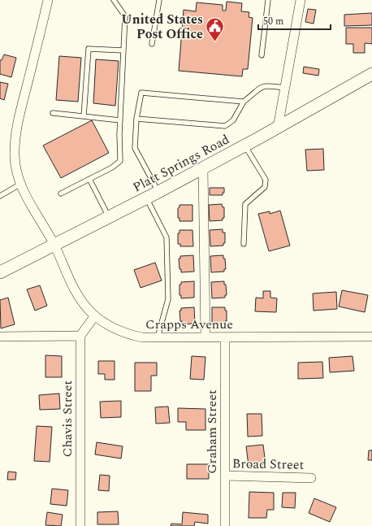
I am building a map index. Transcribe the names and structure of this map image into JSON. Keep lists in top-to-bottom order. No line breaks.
{"streets":{"main road":["Platt Springs Road"],"street":["Crapps Avenue","Chavis Street","Graham Street","Broad Street"]},"crossings":[["Platt Springs Road","Crapps Avenue"],["Crapps Avenue","Graham Street"],["Graham Street","Broad Street"]],"places":{"public building":["United States Post Office"]},"scale_bar":"50 m"}
